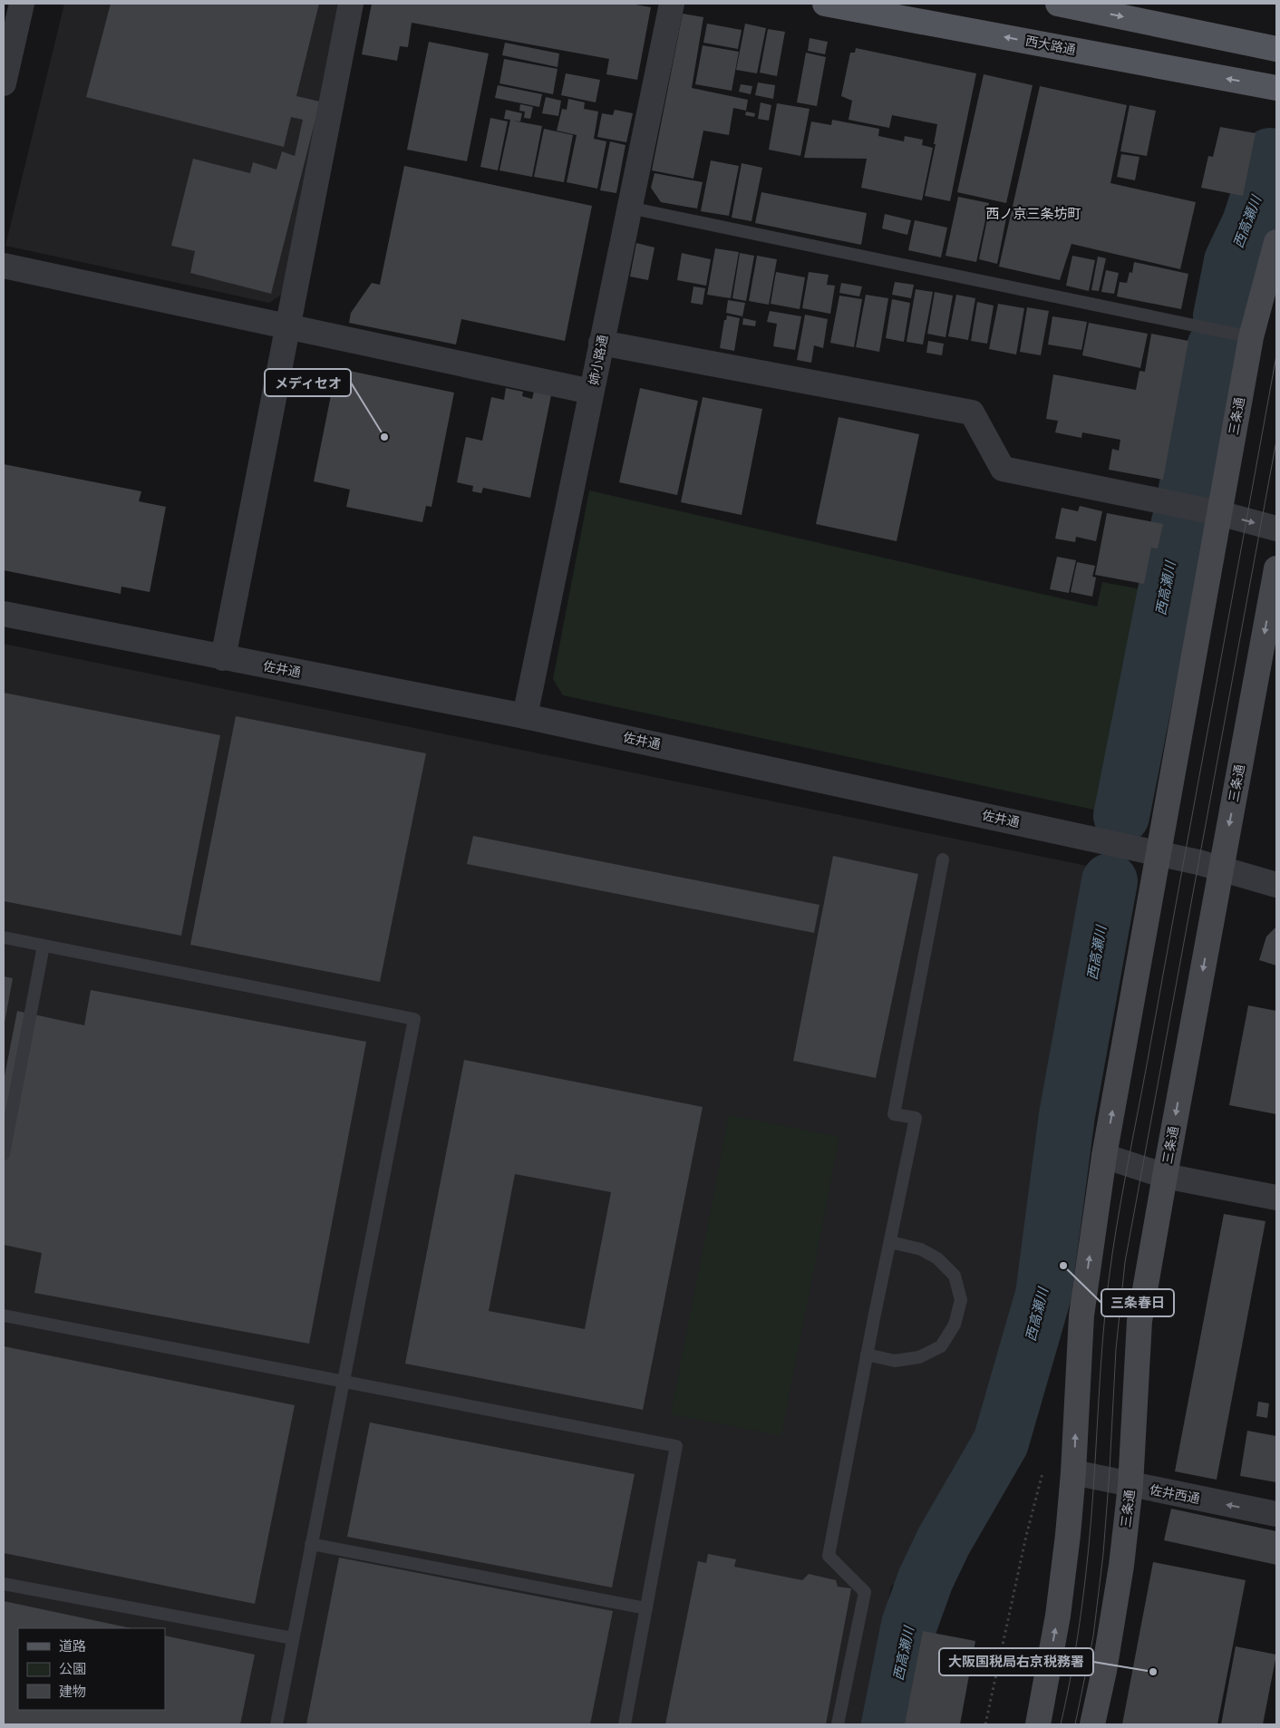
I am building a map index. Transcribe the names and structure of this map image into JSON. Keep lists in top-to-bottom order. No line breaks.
{"streets":{"main road":["西大路通","三条通"],"street":["姉小路通","佐井通","佐井西通"]},"crossings":[["姉小路通","佐井通"],["三条通","佐井通"],["三条通","佐井西通"]],"one_way":["佐井西通"],"districts":["西ノ京三条坊町"],"water":["西高瀬川"],"places":["メディセオ","三条春日","大阪国税局右京税務署"],"legend":["道路","公園","建物"]}
